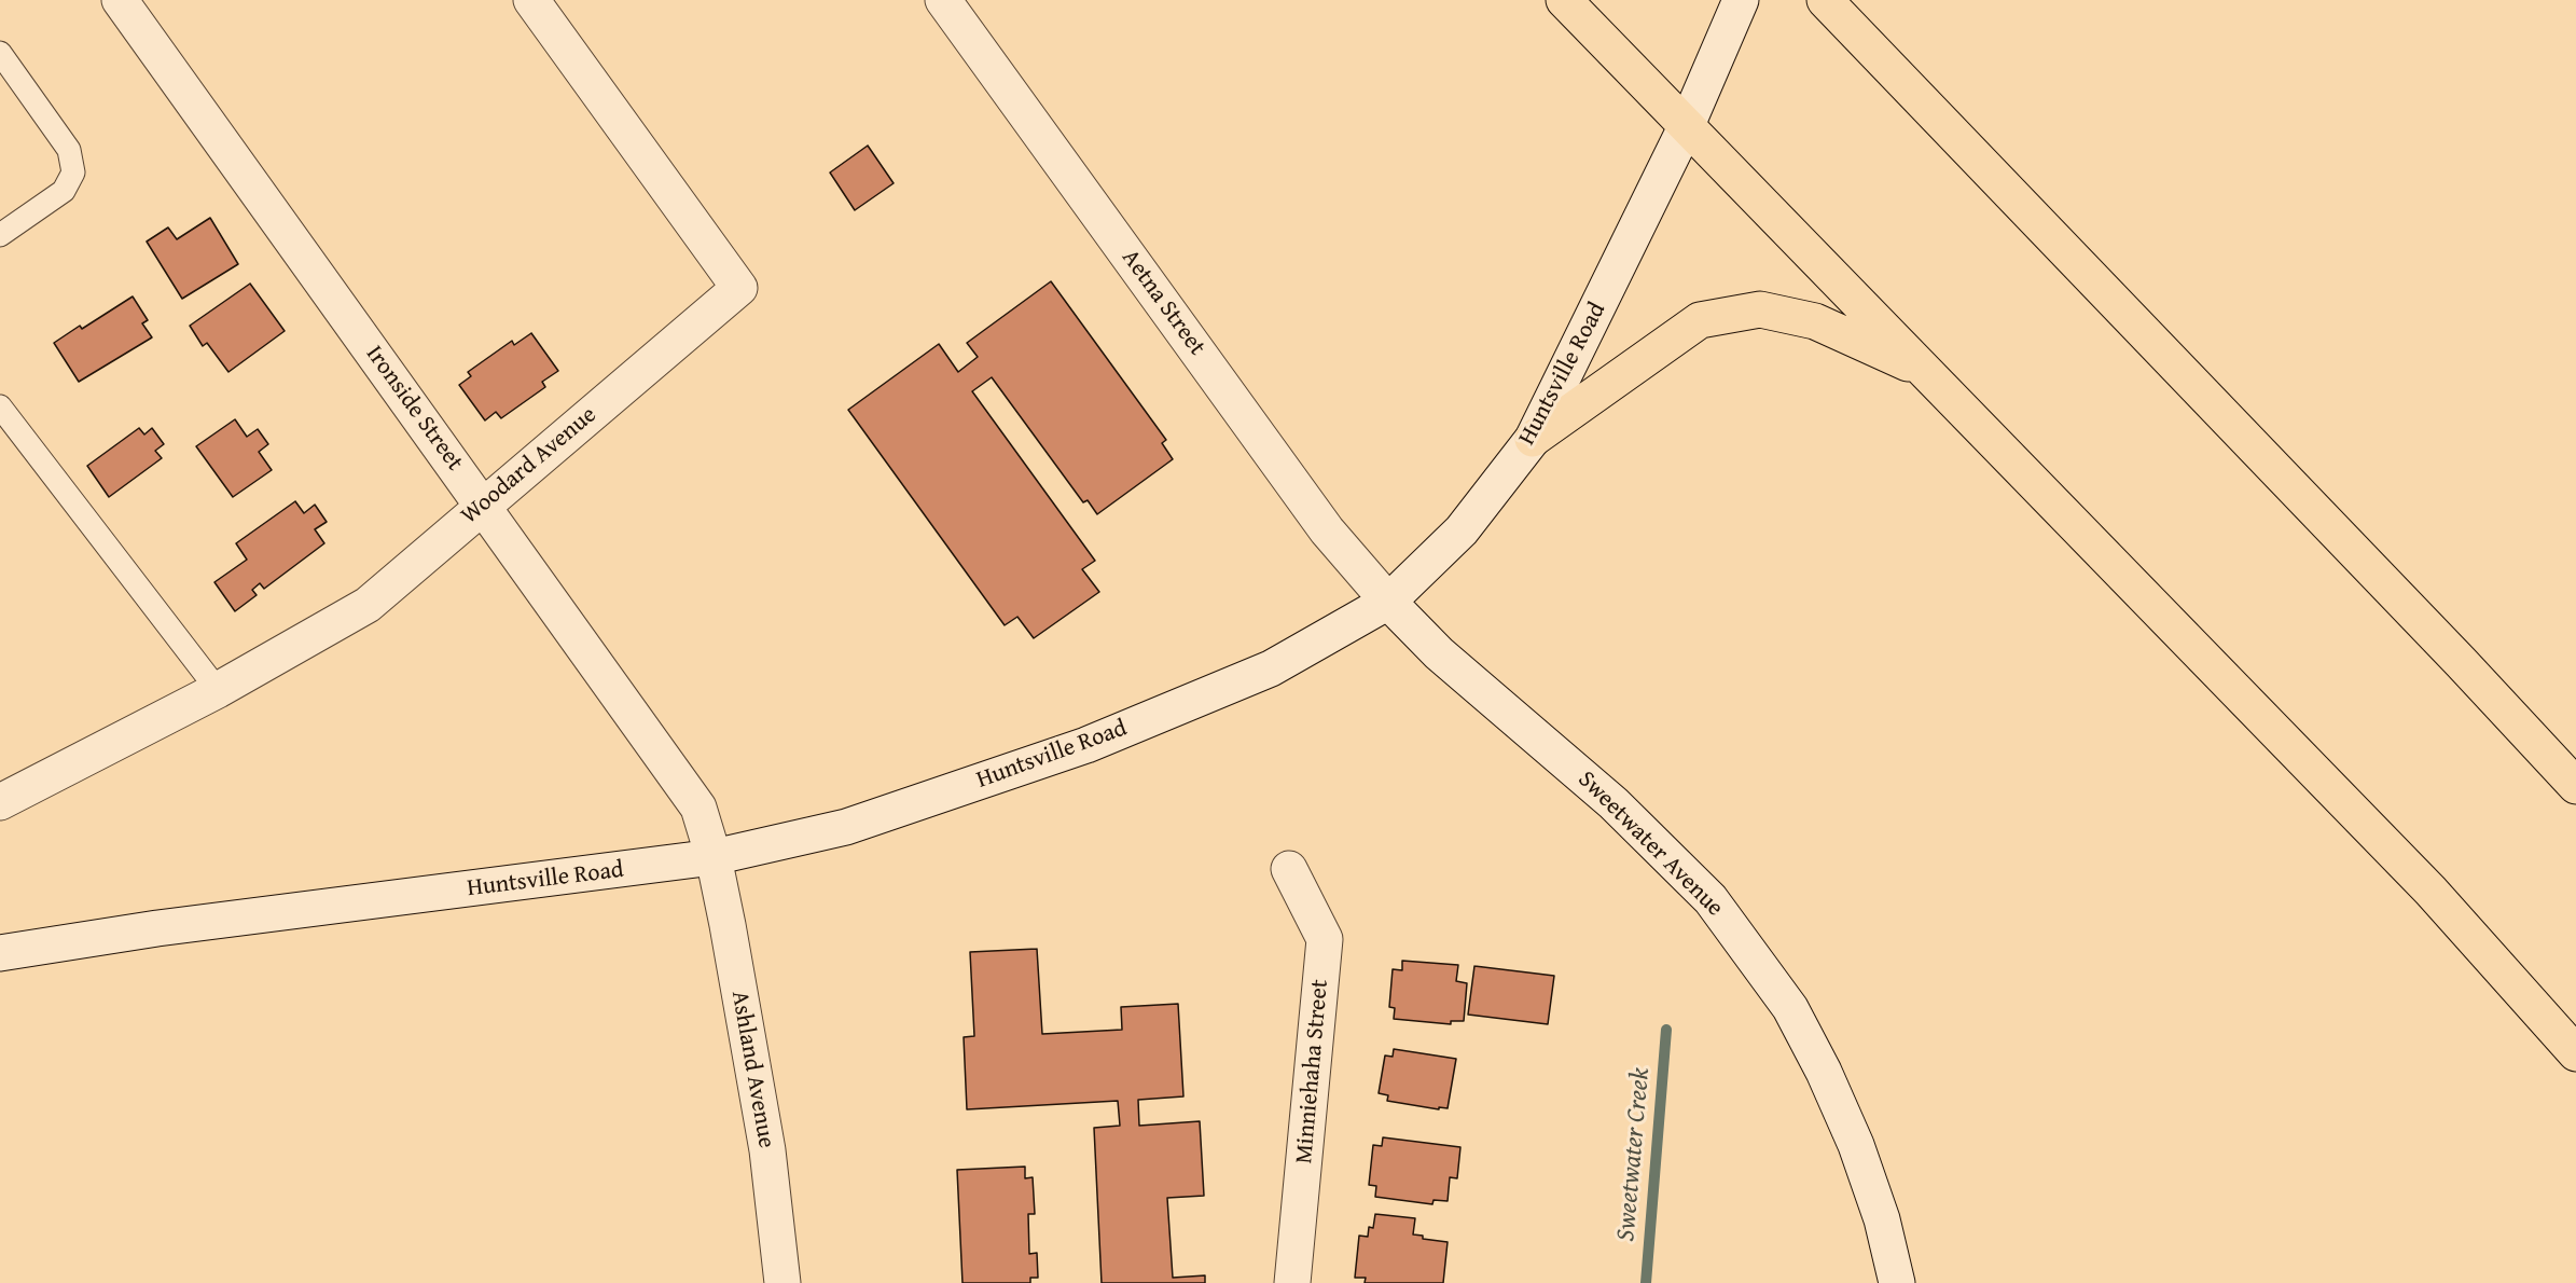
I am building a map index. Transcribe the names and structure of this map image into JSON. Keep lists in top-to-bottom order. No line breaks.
{"streets":{"street":["Aetna Street","Huntsville Road","Ironside Street","Woodard Avenue","Sweetwater Avenue","Ashland Avenue","Minniehaha Street"]},"crossings":[["Aetna Street","Huntsville Road"],["Aetna Street","Sweetwater Avenue"],["Huntsville Road","Ironside Street"],["Huntsville Road","Sweetwater Avenue"],["Huntsville Road","Ashland Avenue"],["Ironside Street","Woodard Avenue"],["Ironside Street","Ashland Avenue"]],"water":["Sweetwater Creek"]}
